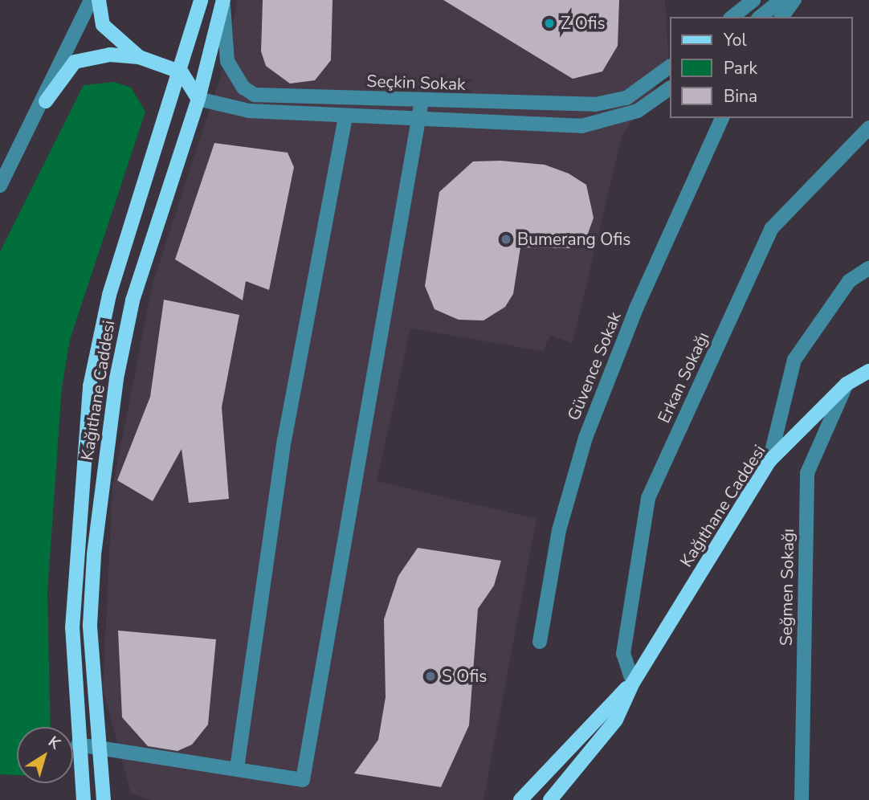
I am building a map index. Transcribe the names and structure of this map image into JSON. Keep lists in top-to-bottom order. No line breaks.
{"streets":{"main road":["Kağıthane Caddesi"],"street":["Seçkin Sokak","Güvence Sokak","Erkan Sokağı","Seğmen Sokağı"]},"crossings":[["Seçkin Sokak","Kağıthane Caddesi"],["Erkan Sokağı","Kağıthane Caddesi"],["Kağıthane Caddesi","Seğmen Sokağı"]],"places":["Z Ofis","Bumerang Ofis","S Ofis"],"legend":["Yol","Park","Bina"],"north":"top right"}
